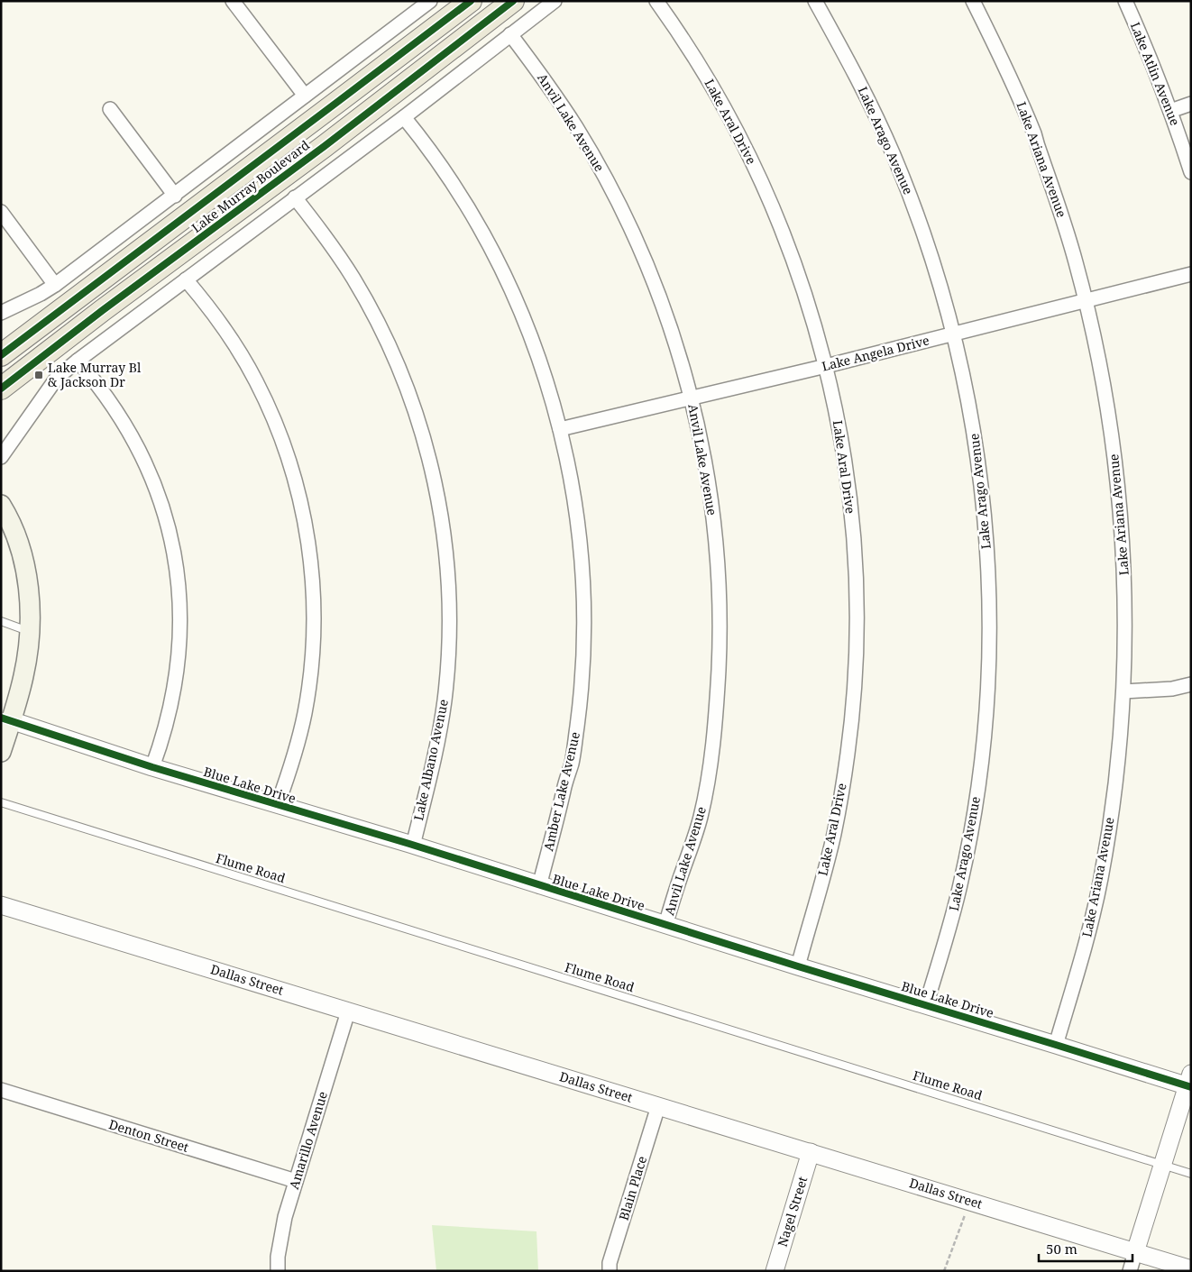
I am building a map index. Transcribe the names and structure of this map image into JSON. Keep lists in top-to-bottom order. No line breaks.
{"streets":{"main road":["Lake Murray Boulevard"],"street":["Lake Atlin Avenue","Lake Aral Drive","Anvil Lake Avenue","Lake Arago Avenue","Lake Ariana Avenue","Lake Angela Drive","Lake Albano Avenue","Blue Lake Drive","Amber Lake Avenue","Dallas Street","Denton Street","Amarillo Avenue","Blain Place","Nagel Street"],"lane":["Flume Road"]},"crossings":[["Lake Aral Drive","Lake Angela Drive"],["Lake Aral Drive","Blue Lake Drive"],["Anvil Lake Avenue","Lake Angela Drive"],["Anvil Lake Avenue","Blue Lake Drive"],["Lake Arago Avenue","Lake Angela Drive"],["Lake Arago Avenue","Blue Lake Drive"],["Lake Ariana Avenue","Lake Angela Drive"],["Lake Ariana Avenue","Blue Lake Drive"],["Lake Angela Drive","Amber Lake Avenue"],["Lake Albano Avenue","Blue Lake Drive"],["Blue Lake Drive","Amber Lake Avenue"],["Dallas Street","Amarillo Avenue"],["Dallas Street","Blain Place"],["Dallas Street","Nagel Street"],["Denton Street","Amarillo Avenue"]],"places":{"transit":["Lake Murray Bl & Jackson Dr"]},"scale_bar":"50 m"}
